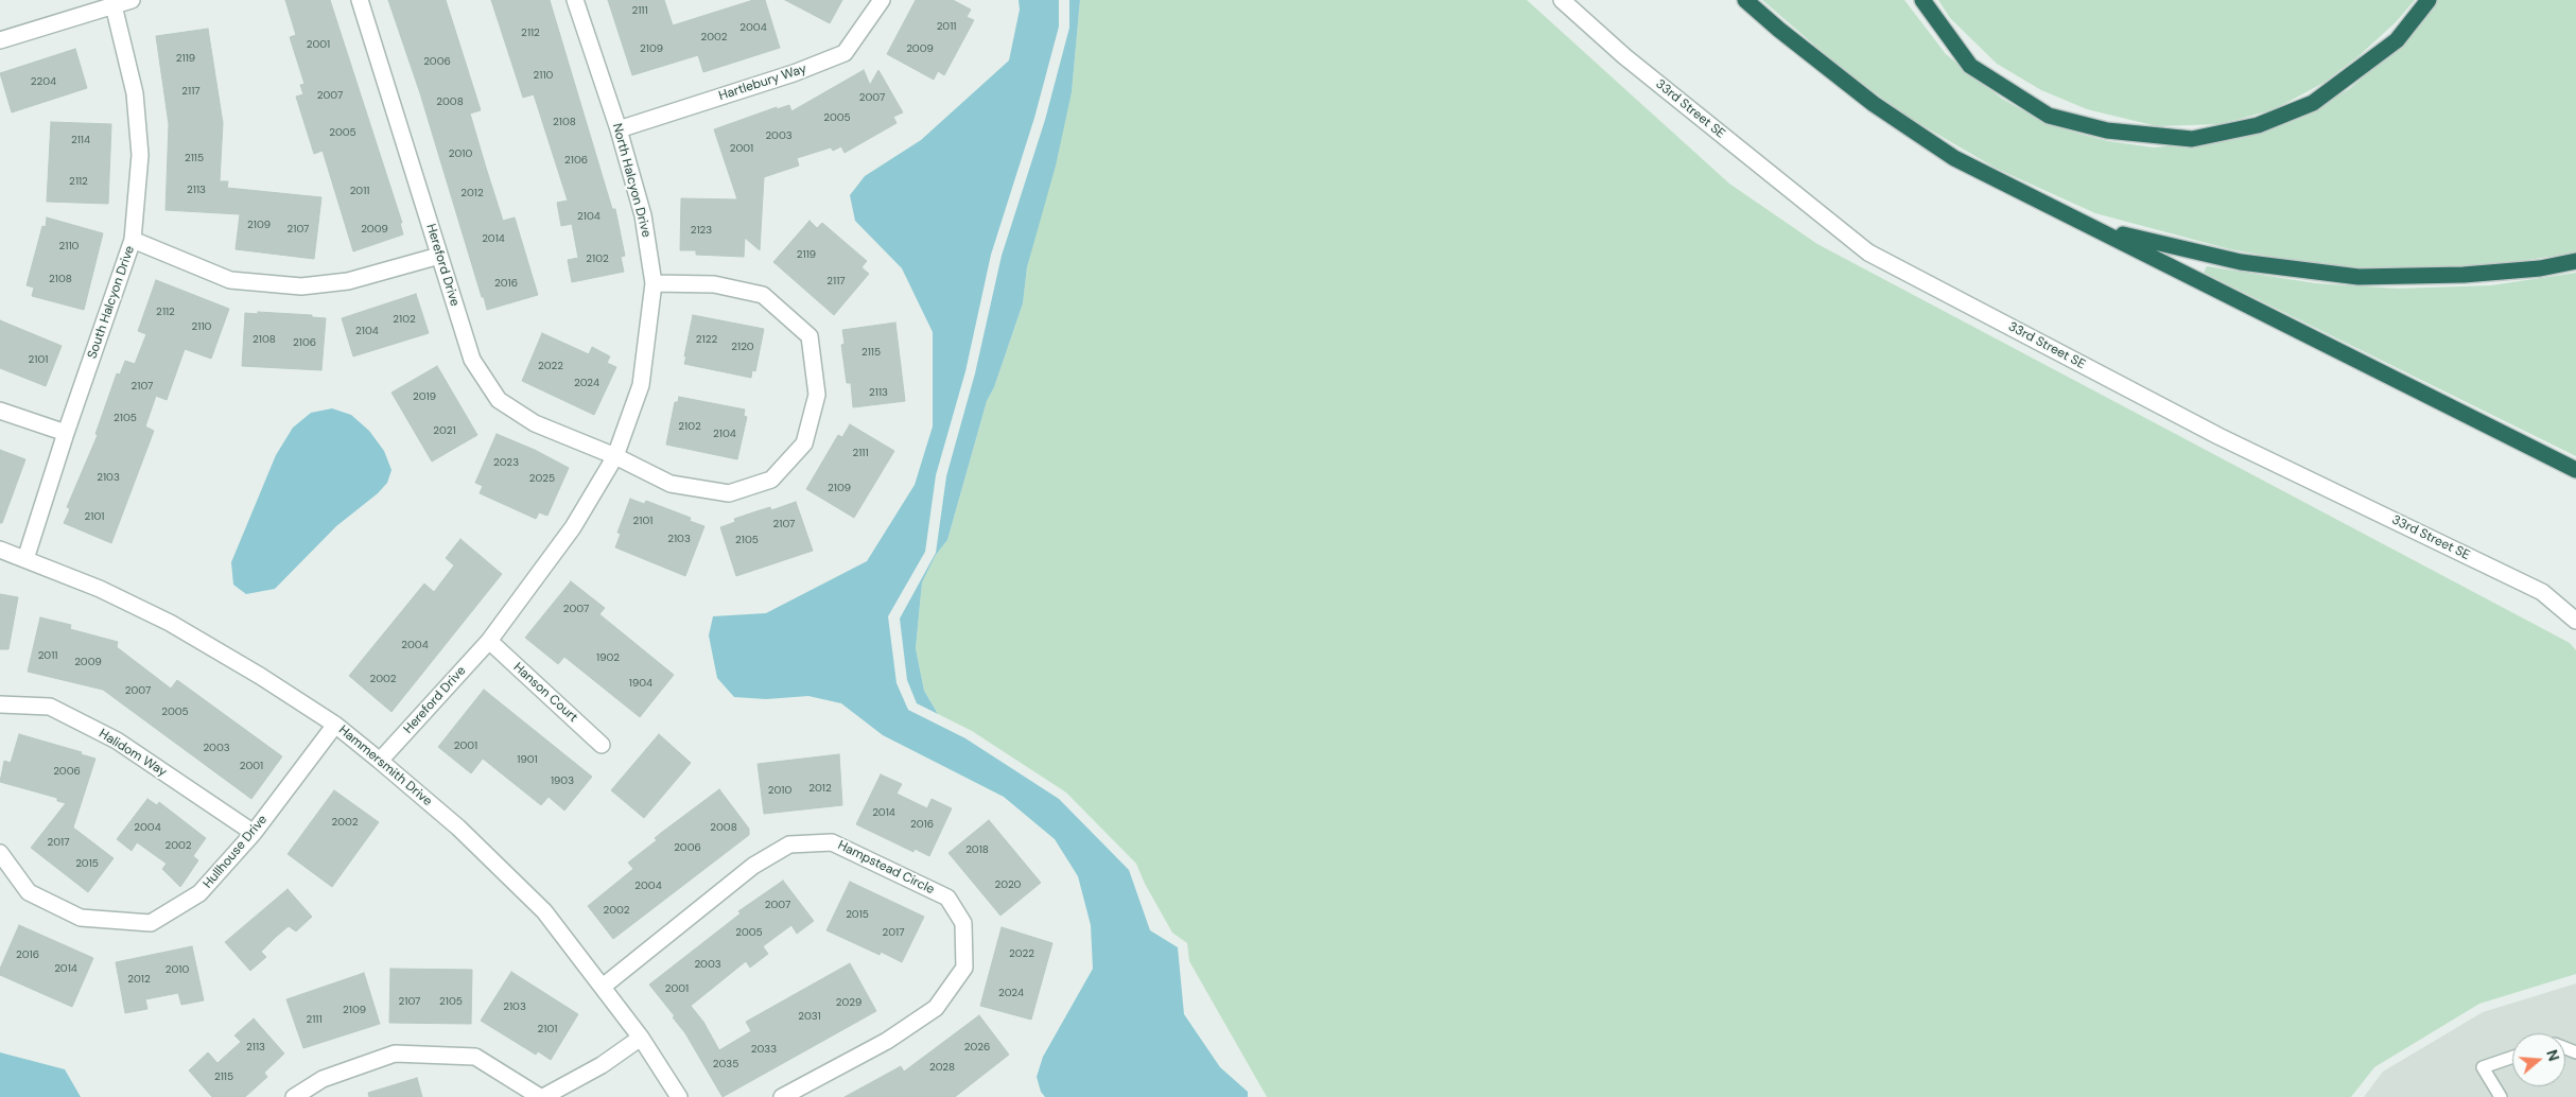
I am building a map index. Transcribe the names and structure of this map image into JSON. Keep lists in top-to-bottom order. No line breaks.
{"streets":{"street":["Hartlebury Way","33rd Street SE","North Halcyon Drive","Hereford Drive","South Halcyon Drive","Hanson Court","Halidom Way","Hammersmith Drive","Hullhouse Drive","Hampstead Circle"]},"crossings":[["Hartlebury Way","North Halcyon Drive"],["North Halcyon Drive","Hereford Drive"],["Hereford Drive","Hanson Court"],["Hereford Drive","Hammersmith Drive"],["South Halcyon Drive","Hammersmith Drive"],["Halidom Way","Hullhouse Drive"],["Hammersmith Drive","Hullhouse Drive"],["Hammersmith Drive","Hampstead Circle"]],"house_numbers":["2111","2011","2004","2112","2002","2001","2109","2009","2119","2006","2110","2204","2117","2007","2007","2008","2005","2108","2005","2003","2114","2001","2010","2115","2106","2112","2113","2011","2012","2104","2109","2107","2009","2123","2014","2110","2119","2102","2108","2117","2016","2112","2102","2110","2104","2108","2122","2106","2120","2115","2101","2022","2024","2107","2113","2019","2105","2102","2021","2104","2111","2023","2103","2025","2109","2101","2101","2107","2103","2105","2007","2004","2011","1902","2009","2002","1904","2007","2005","2001","2003","1901","2001","2006","1903","2012","2010","2014","2002","2016","2004","2008","2017","2002","2006","2018","2015","2020","2004","2007","2002","2015","2005","2017","2022","2016","2003","2014","2010","2012","2001","2024","2107","2105","2029","2103","2109","2031","2111","2101","2113","2026","2033","2035","2028","2115"],"north":"right"}
